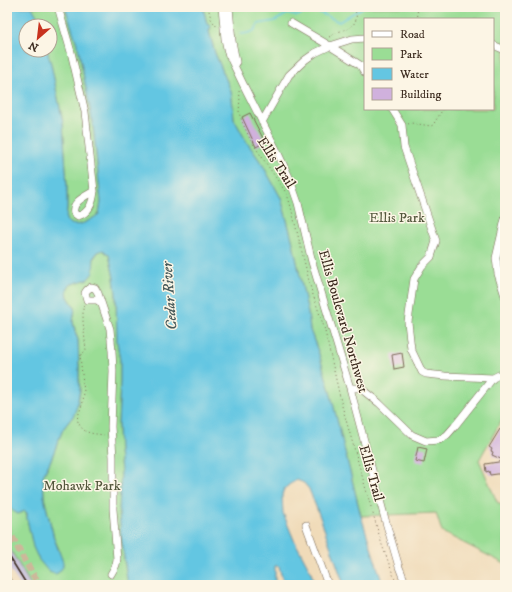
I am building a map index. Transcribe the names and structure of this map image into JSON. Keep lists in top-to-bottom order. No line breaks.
{"streets":{"street":["Ellis Boulevard Northwest"],"path":["Ellis Trail"]},"water":["Cedar River"],"parks":["Ellis Park","Mohawk Park"],"legend":["Road","Park","Water","Building"],"north":"bottom left"}
